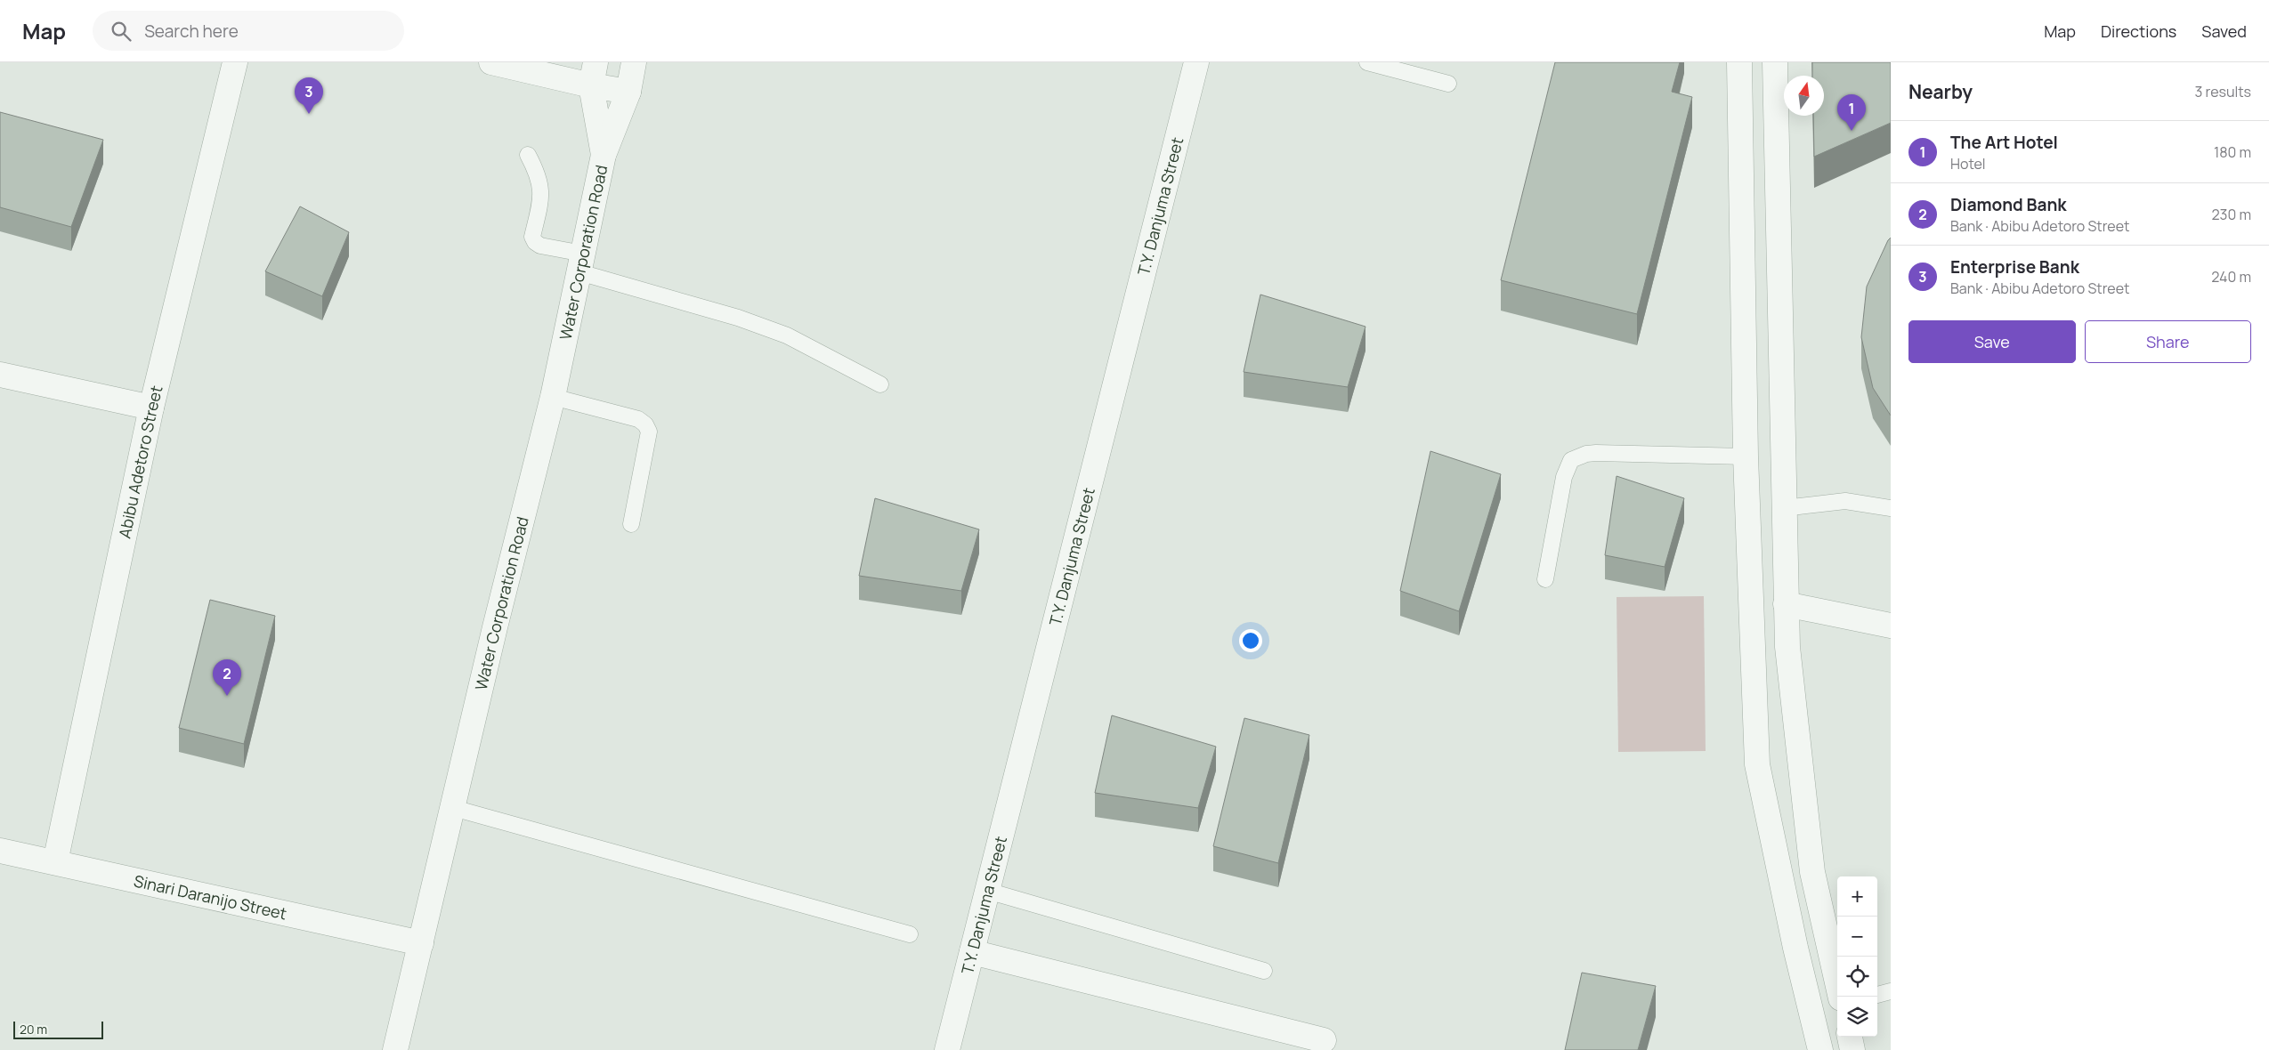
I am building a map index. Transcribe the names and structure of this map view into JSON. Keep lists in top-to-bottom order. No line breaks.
{"streets":{"street":["T.Y. Danjuma Street","Water Corporation Road","Abibu Adetoro Street","Sinari Daranijo Street"]},"crossings":[["Water Corporation Road","Sinari Daranijo Street"],["Abibu Adetoro Street","Sinari Daranijo Street"]],"scale_bar":"20 m","north":"top","page":{"header":"Map","search":"Search here","nav":["Map","Directions","Saved"],"heading":["Nearby","3 results"],"pins":["3","1","2"],"list":[{"mark":"1","name":"The Art Hotel","note":"Hotel","value":"180 m"},{"mark":"2","name":"Diamond Bank","note":"Bank · Abibu Adetoro Street","value":"230 m"},{"mark":"3","name":"Enterprise Bank","note":"Bank · Abibu Adetoro Street","value":"240 m"}],"buttons":["Save","Share"],"map_buttons":["+","−"],"scale":"20 m"}}
